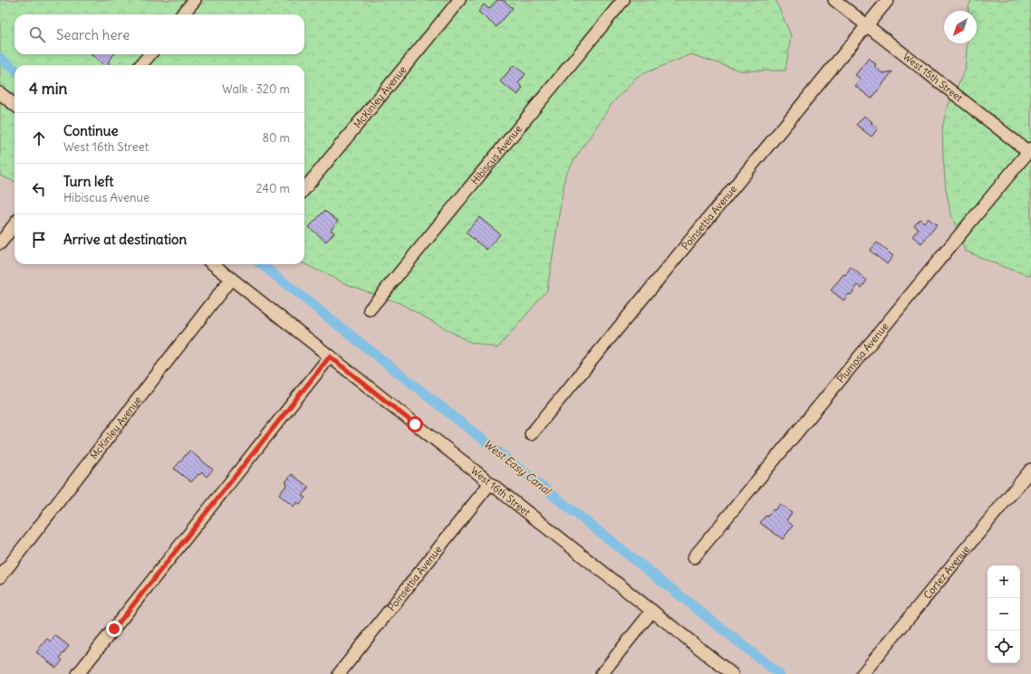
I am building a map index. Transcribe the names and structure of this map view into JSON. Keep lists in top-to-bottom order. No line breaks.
{"streets":{"street":["West 15th Street","McKinley Avenue","Hibiscus Avenue","Poinsettia Avenue","Plumosa Avenue","West 16th Street","Cortez Avenue"]},"crossings":[["West 15th Street","Poinsettia Avenue"],["West 15th Street","Plumosa Avenue"],["McKinley Avenue","West 16th Street"],["Poinsettia Avenue","West 16th Street"]],"water":["West Easy Canal"],"north":"bottom left","page":{"search":"Search here","heading":["4 min","Walk · 320 m"],"list":[["Continue","West 16th Street","80 m"],["Turn left","Hibiscus Avenue","240 m"],"Arrive at destination"],"map_buttons":["+","−"]}}
